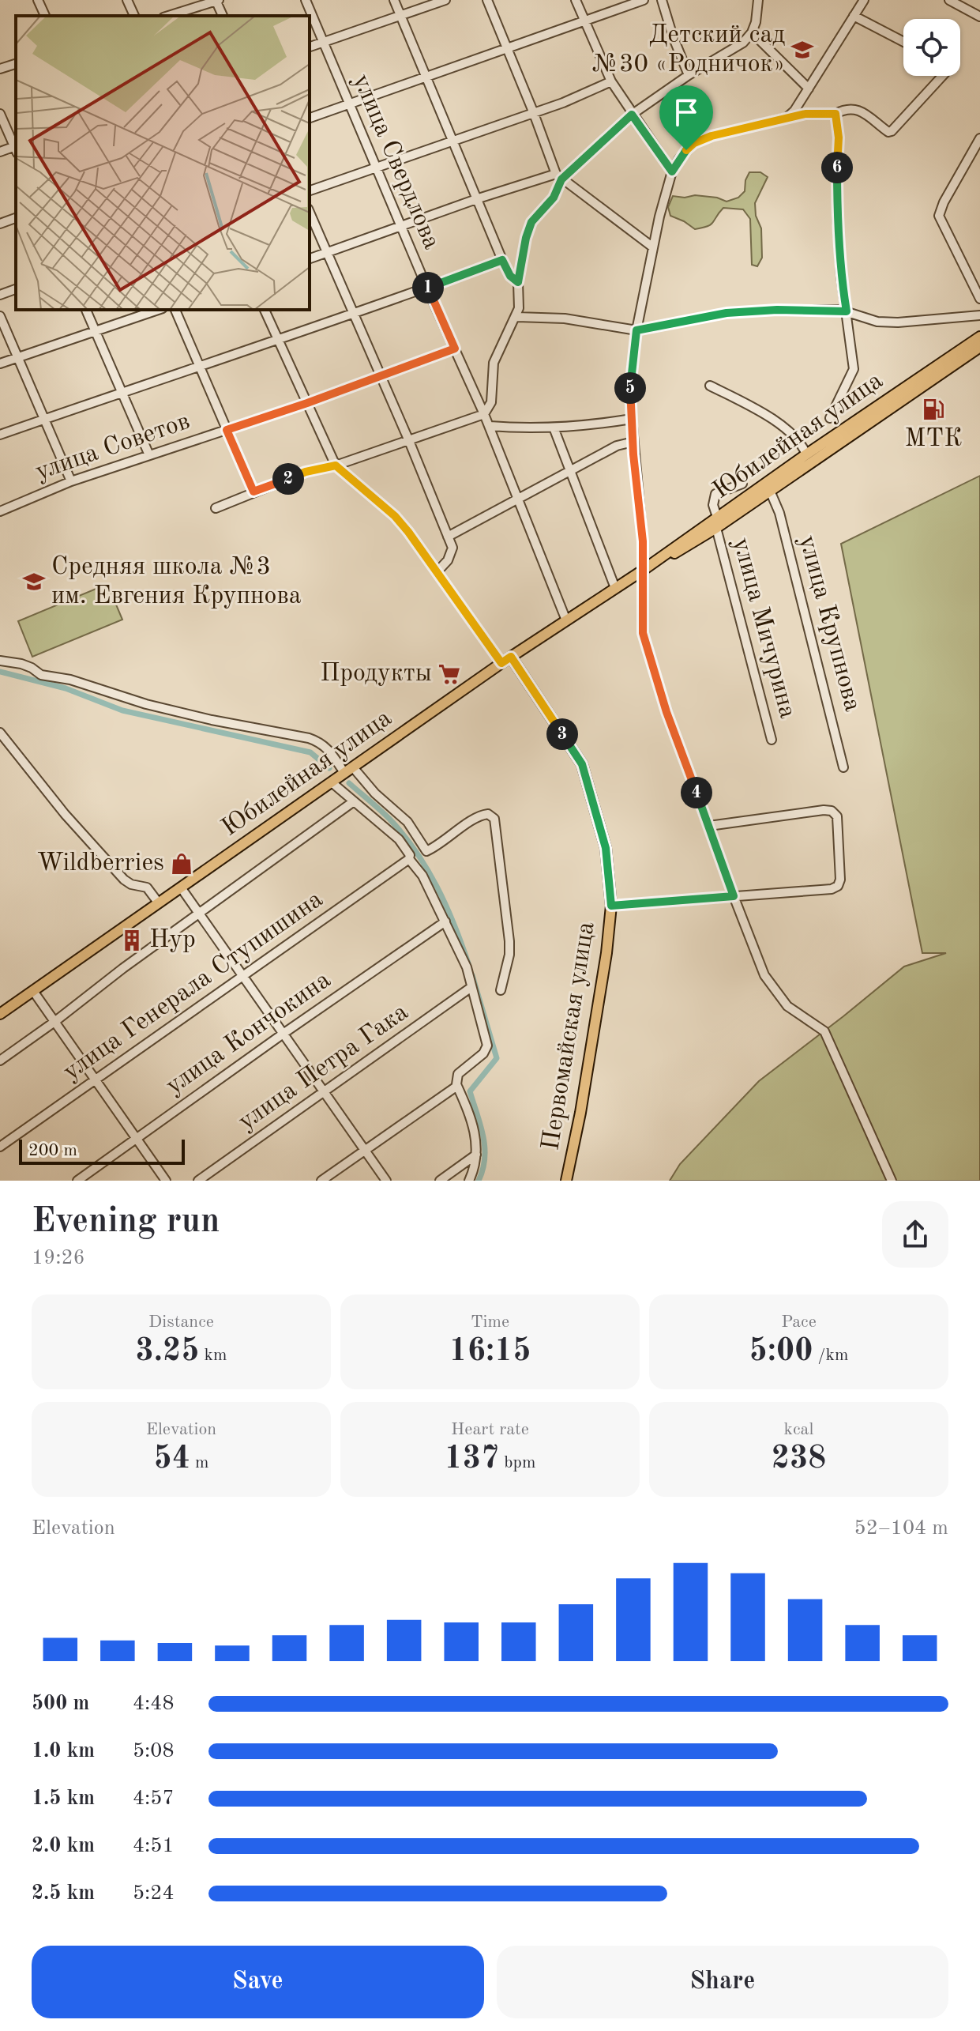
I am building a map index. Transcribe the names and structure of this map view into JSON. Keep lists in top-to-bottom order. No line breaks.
{"streets":{"main road":["Юбилейная улица","Первомайская улица"],"street":["улица Свердлова","улица Советов","улица Крупнова","улица Мичурина","улица Генерала Ступишина","улица Кончокина","улица Петра Гака"]},"crossings":[["улица Свердлова","Юбилейная улица"],["улица Свердлова","улица Советов"],["Юбилейная улица","улица Крупнова"],["Юбилейная улица","улица Мичурина"],["Юбилейная улица","Первомайская улица"]],"places":{"school or university":["Детский сад №30 «Родничок»","Средняя школа №3 им. Евгения Крупнова"],"fuel station":["МТК"],"supermarket":["Продукты"],"shop":["Wildberries"],"building":["Нур"]},"scale_bar":"200 m","page":{"pins":["6","1","5","2","3","4"],"scale":"200 m","heading":["Evening run","19:26"],"stats":[["Distance","3.25 km"],["Time","16:15"],["Pace","5:00 /km"],["Elevation","54 m"],["Heart rate","137 bpm"],["kcal","238"]],"chart":["Elevation","52–104 m"],"list":[{"name":"500 m","note":"4:48"},{"name":"1.0 km","note":"5:08"},{"name":"1.5 km","note":"4:57"},{"name":"2.0 km","note":"4:51"},{"name":"2.5 km","note":"5:24"}],"buttons":["Save","Share"]}}
